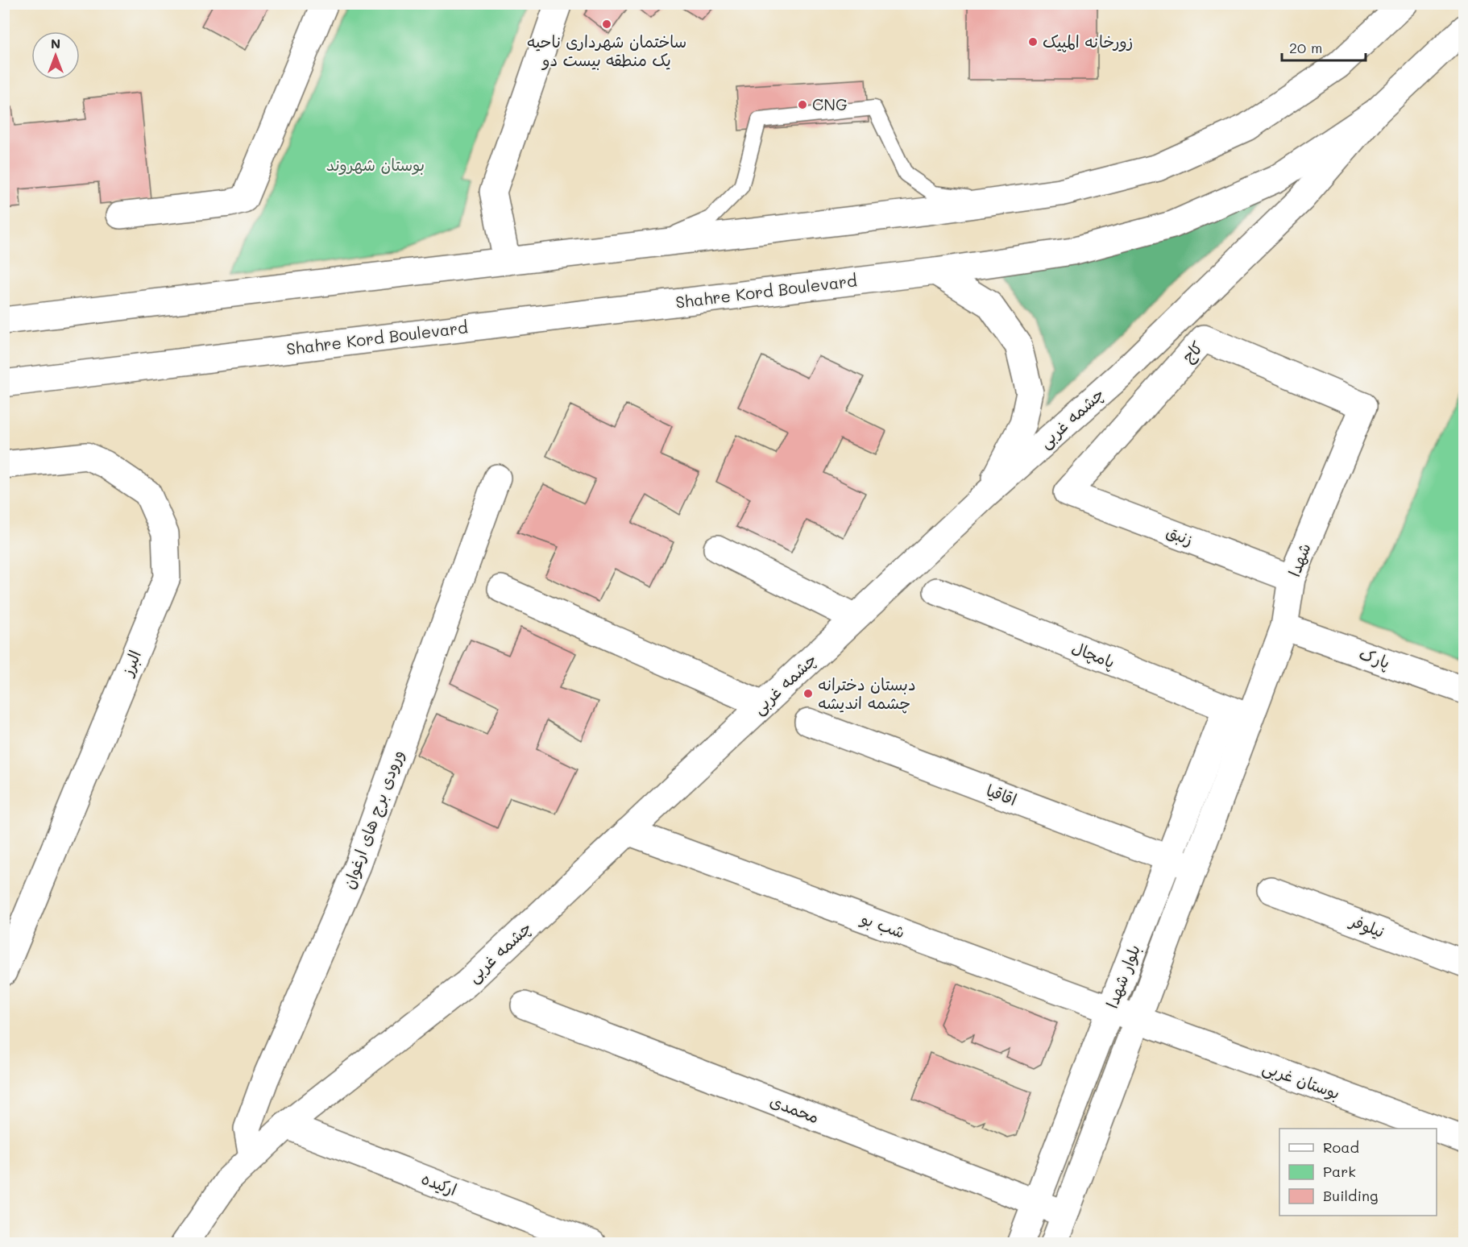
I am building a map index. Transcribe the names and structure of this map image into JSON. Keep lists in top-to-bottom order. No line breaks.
{"streets":{"street":["Shahre Kord Boulevard","کاج","چشمه غربی","زنبق","شهدا","پامچال","پارک","البرز","اقاقیا","ورودی برج های ارغوان","شب بو","نیلوفر","بلوار شهدا","بوستان غربی","محمدی","ارکیده"]},"crossings":[["Shahre Kord Boulevard","چشمه غربی"],["کاج","زنبق"],["کاج","شهدا"],["چشمه غربی","ورودی برج های ارغوان"],["چشمه غربی","شب بو"],["چشمه غربی","ارکیده"],["زنبق","شهدا"],["شهدا","پامچال"],["شهدا","پارک"],["شهدا","بلوار شهدا"],["پامچال","بلوار شهدا"],["اقاقیا","بلوار شهدا"],["شب بو","بلوار شهدا"],["شب بو","بوستان غربی"],["بلوار شهدا","بوستان غربی"],["بلوار شهدا","محمدی"]],"parks":["بوستان شهروند"],"places":["ساختمان شهرداری ناحیه یک منطقه بیست دو","زورخانه المپیک","CNG","دبستان دخترانه چشمه اندیشه"],"legend":["Road","Park","Building"],"scale_bar":"20 m","north":"top"}
